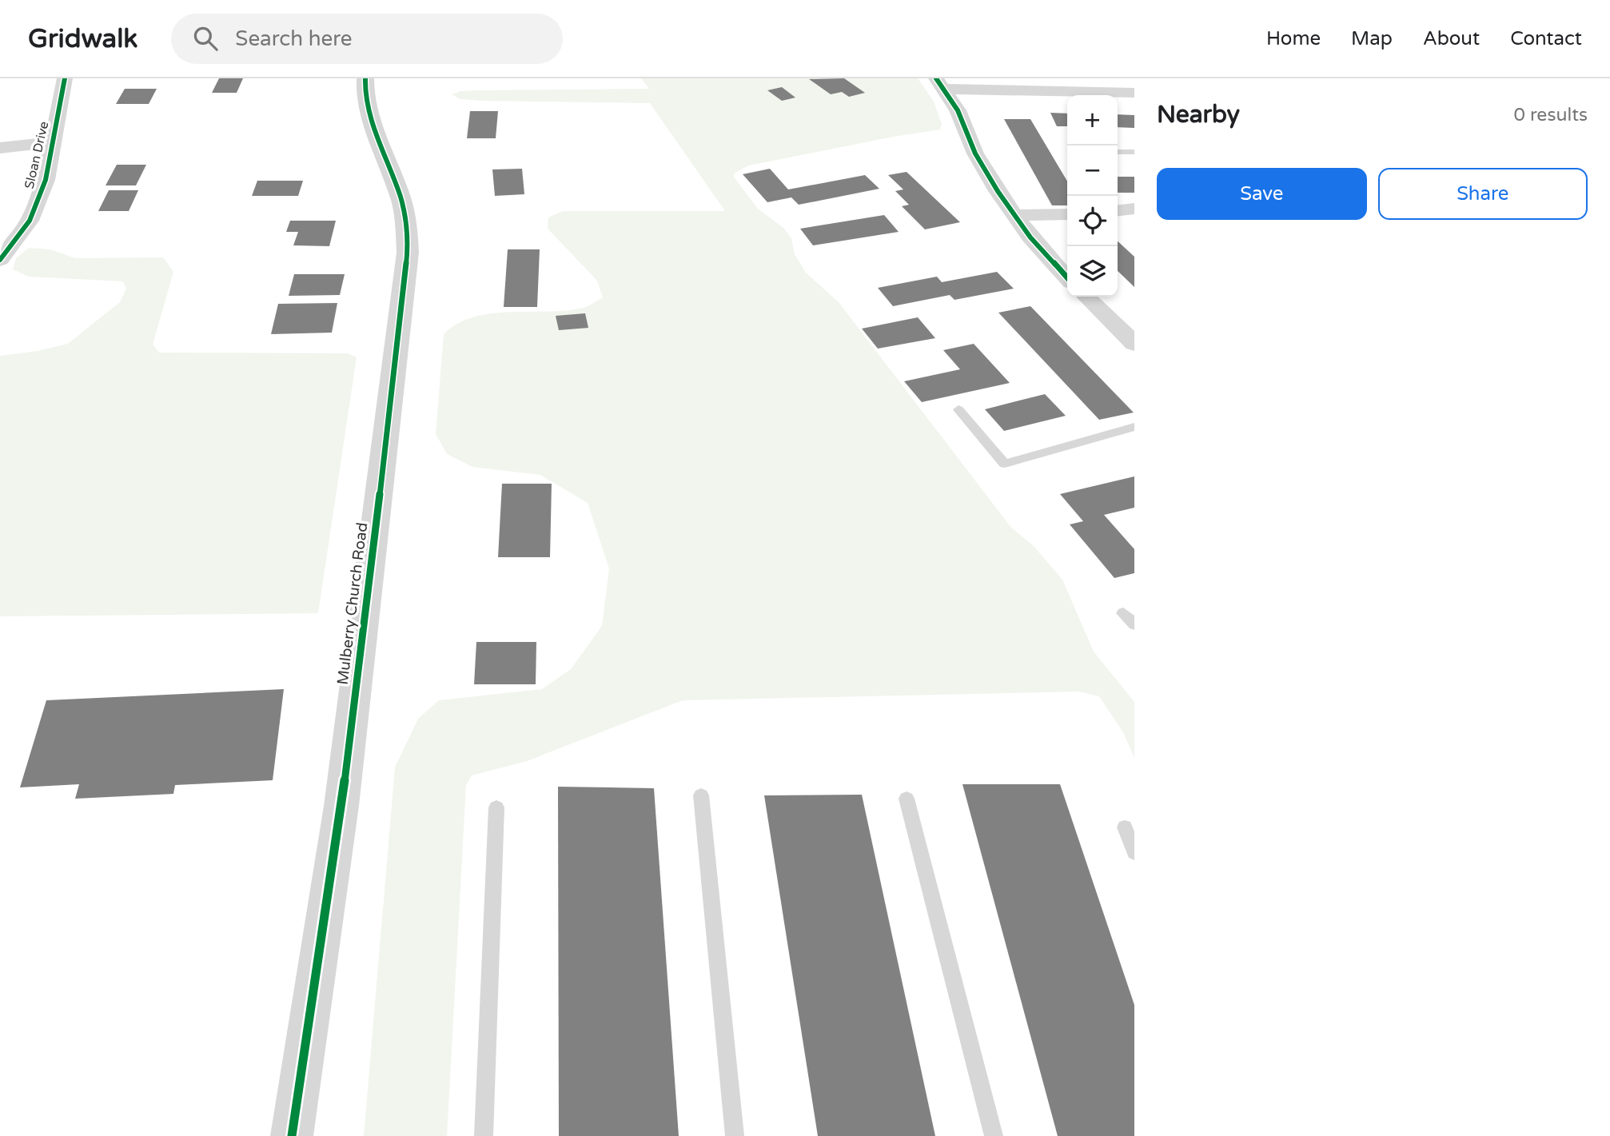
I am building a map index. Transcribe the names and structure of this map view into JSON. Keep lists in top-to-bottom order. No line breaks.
{"streets":{"street":["Sloan Drive","Mulberry Church Road"]},"page":{"header":"Gridwalk","search":"Search here","nav":["Home","Map","About","Contact"],"heading":["Nearby","0 results"],"map_buttons":["+","−"],"buttons":["Save","Share"]}}
